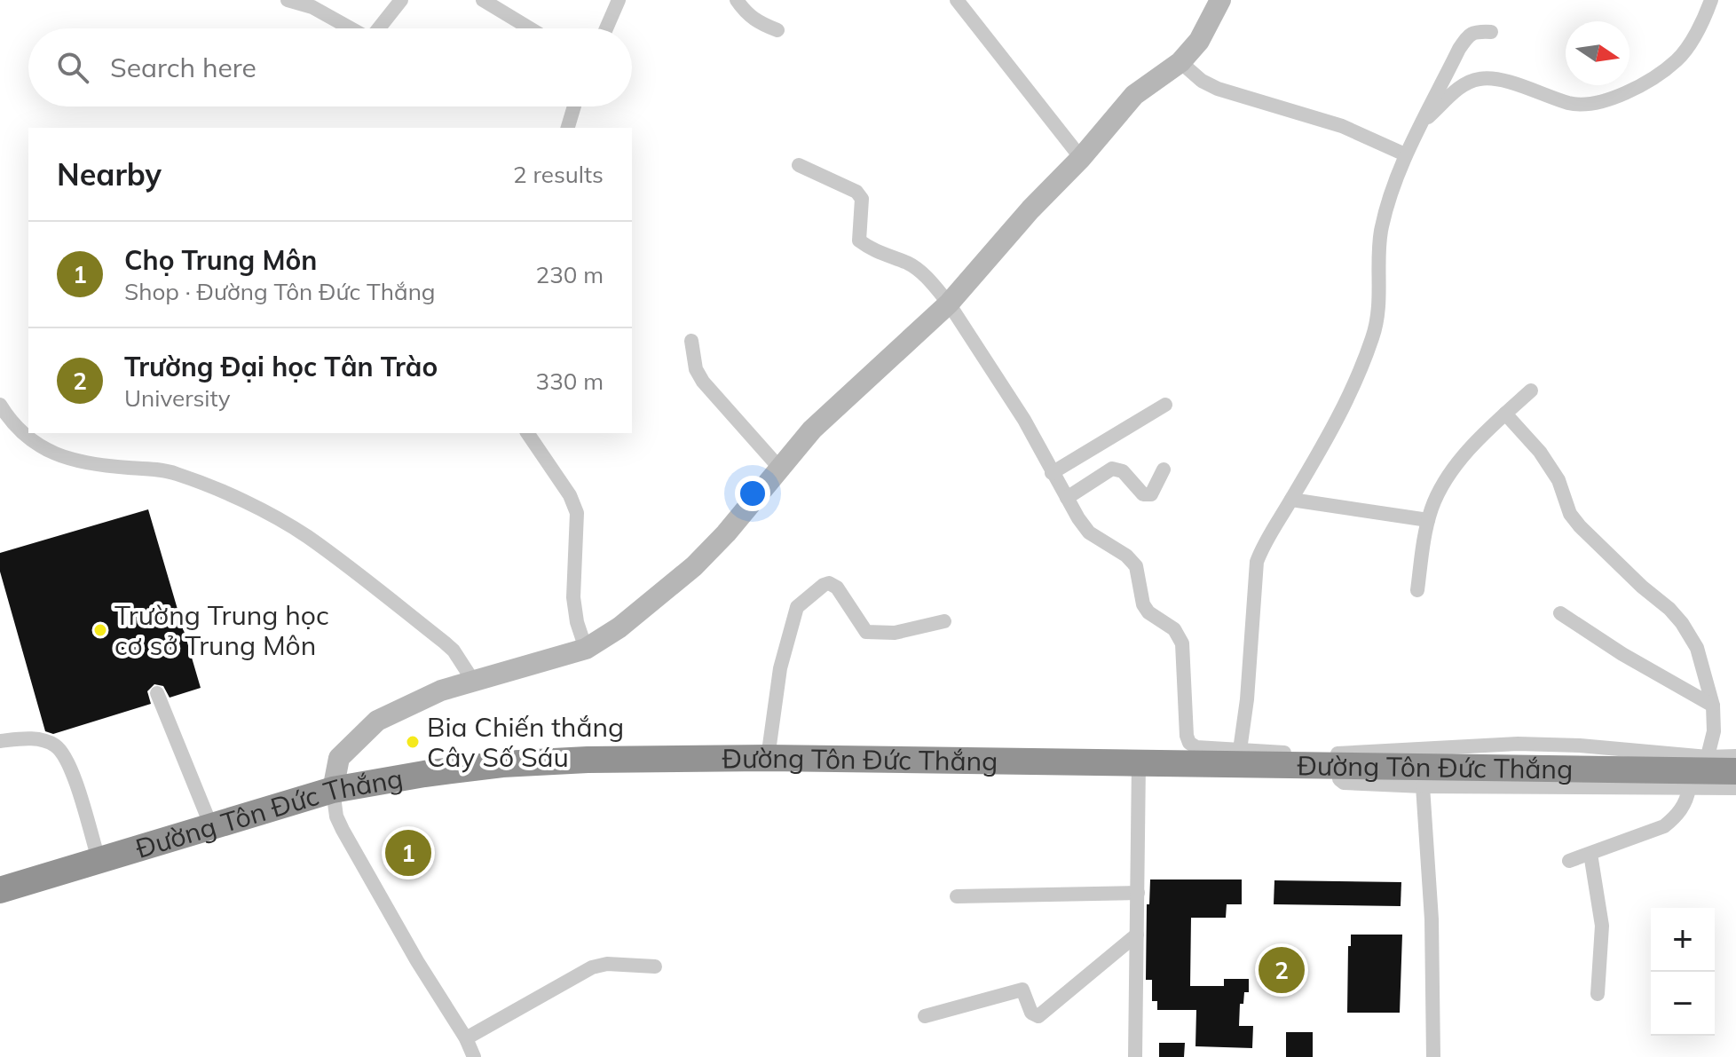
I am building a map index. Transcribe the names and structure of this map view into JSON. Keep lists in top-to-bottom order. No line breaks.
{"streets":{"highway":["Đường Tôn Đức Thắng"]},"places":["Trường Trung học cơ sở Trung Môn","Bia Chiến thắng Cây Số Sáu"],"north":"right","page":{"search":"Search here","heading":["Nearby","2 results"],"list":[{"mark":"1","name":"Chọ Trung Môn","note":"Shop · Đường Tôn Đức Thắng","value":"230 m"},{"mark":"2","name":"Trường Đại học Tân Trào","note":"University","value":"330 m"}],"pins":["1","2"],"map_buttons":["+","−"]}}
